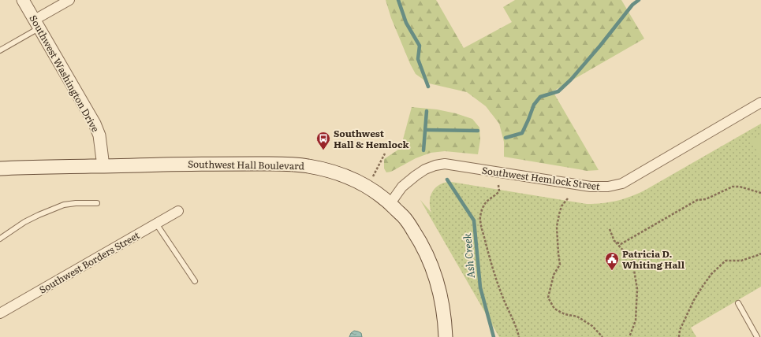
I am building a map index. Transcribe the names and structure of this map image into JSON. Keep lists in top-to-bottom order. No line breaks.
{"streets":{"main road":["Southwest Hall Boulevard"],"street":["Southwest Washington Drive","Southwest Hemlock Street","Southwest Borders Street"]},"crossings":[["Southwest Washington Drive","Southwest Hall Boulevard"],["Southwest Hall Boulevard","Southwest Hemlock Street"]],"water":["Ash Creek"],"places":{"bus stop":["Southwest Hall & Hemlock"],"public building":["Patricia D. Whiting Hall"]}}
